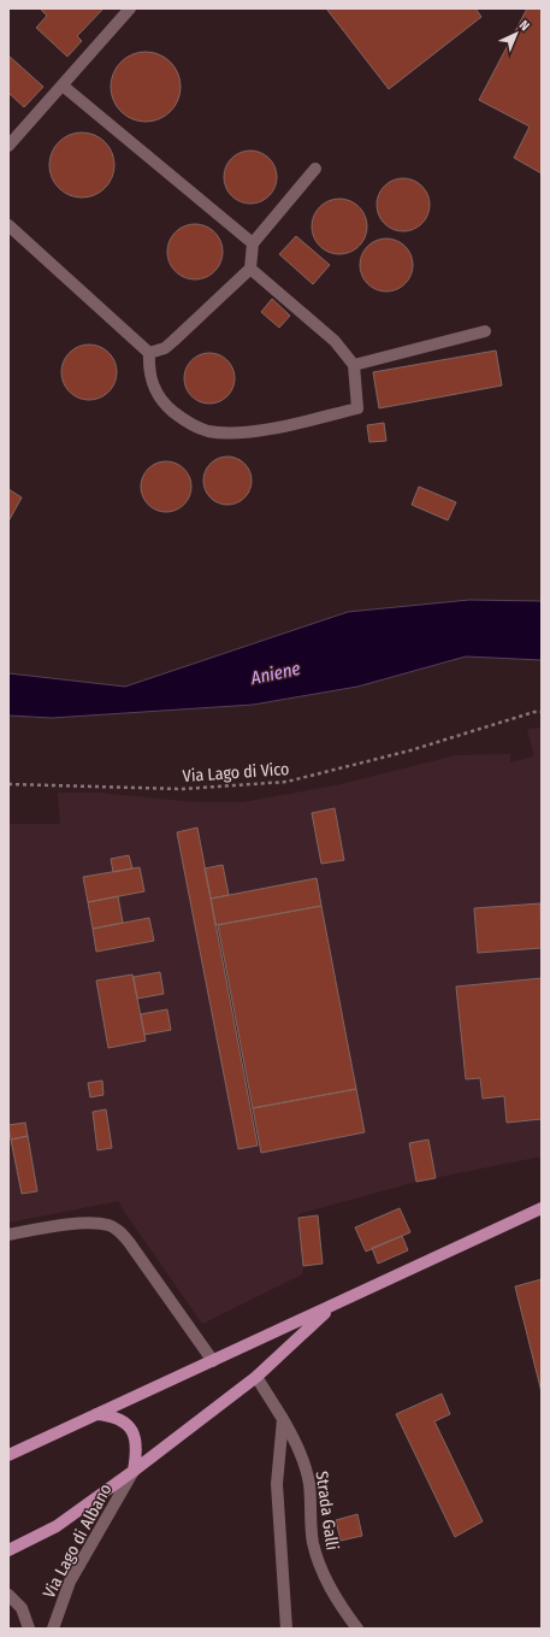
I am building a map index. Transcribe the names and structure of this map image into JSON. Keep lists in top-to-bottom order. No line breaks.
{"streets":{"street":["Strada Galli","Via Lago di Albano"],"path":["Via Lago di Vico"]},"water":["Aniene"],"north":"top right"}
